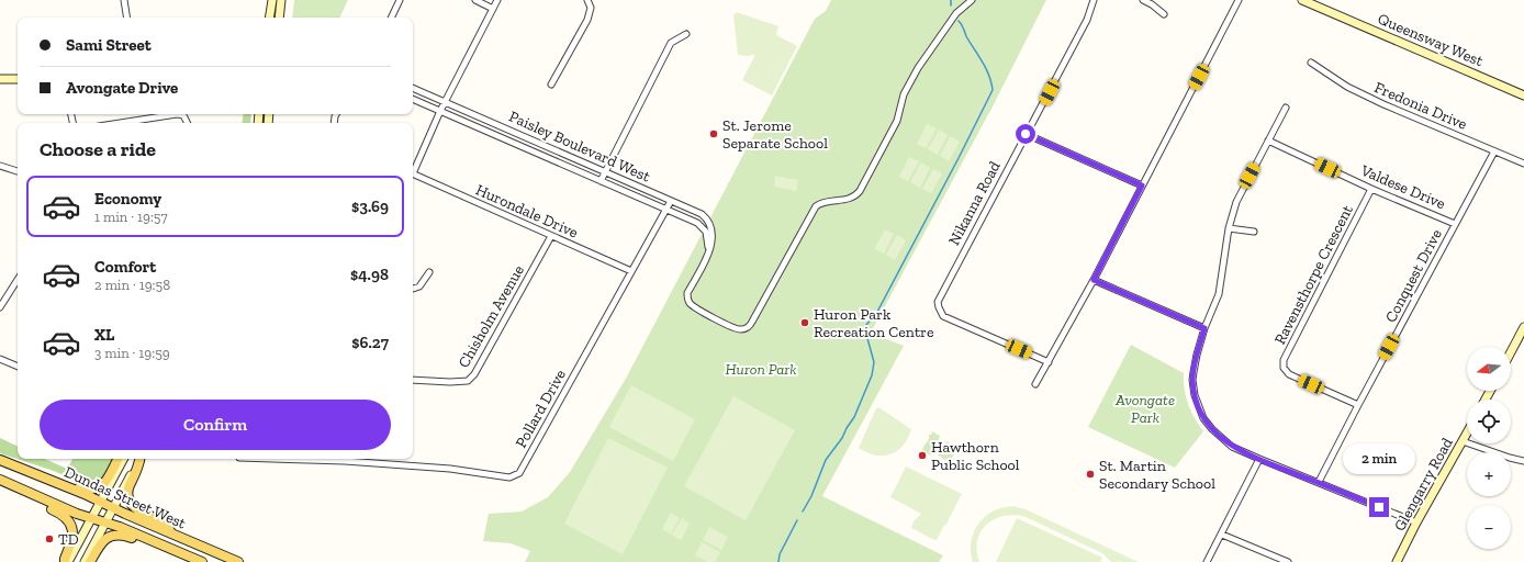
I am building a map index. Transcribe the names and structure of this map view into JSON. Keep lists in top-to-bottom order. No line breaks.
{"streets":{"main road":["Dundas Street West"],"street":["Queensway West","Fredonia Drive","Paisley Boulevard West","Valdese Drive","Nikanna Road","Hurondale Drive","Ravensthorpe Crescent","Conquest Drive","Chisholm Avenue","Pollard Drive","Glengarry Road"]},"crossings":[["Fredonia Drive","Conquest Drive"],["Paisley Boulevard West","Pollard Drive"],["Valdese Drive","Ravensthorpe Crescent"],["Valdese Drive","Conquest Drive"],["Hurondale Drive","Chisholm Avenue"],["Hurondale Drive","Pollard Drive"],["Ravensthorpe Crescent","Conquest Drive"]],"parks":["Huron Park","Avongate Park"],"places":["St. Jerome Separate School","Huron Park Recreation Centre","Hawthorn Public School","St. Martin Secondary School","TD"],"north":"left","page":{"banner":["Sami Street","Avongate Drive"],"heading":"Choose a ride","list":[{"name":"Economy","note":"1 min · 19:57","value":"$3.69"},{"name":"Comfort","note":"2 min · 19:58","value":"$4.98"},{"name":"XL","note":"3 min · 19:59","value":"$6.27"}],"map_buttons":["+","−"],"buttons":"Confirm","bubble":"2 min"}}
